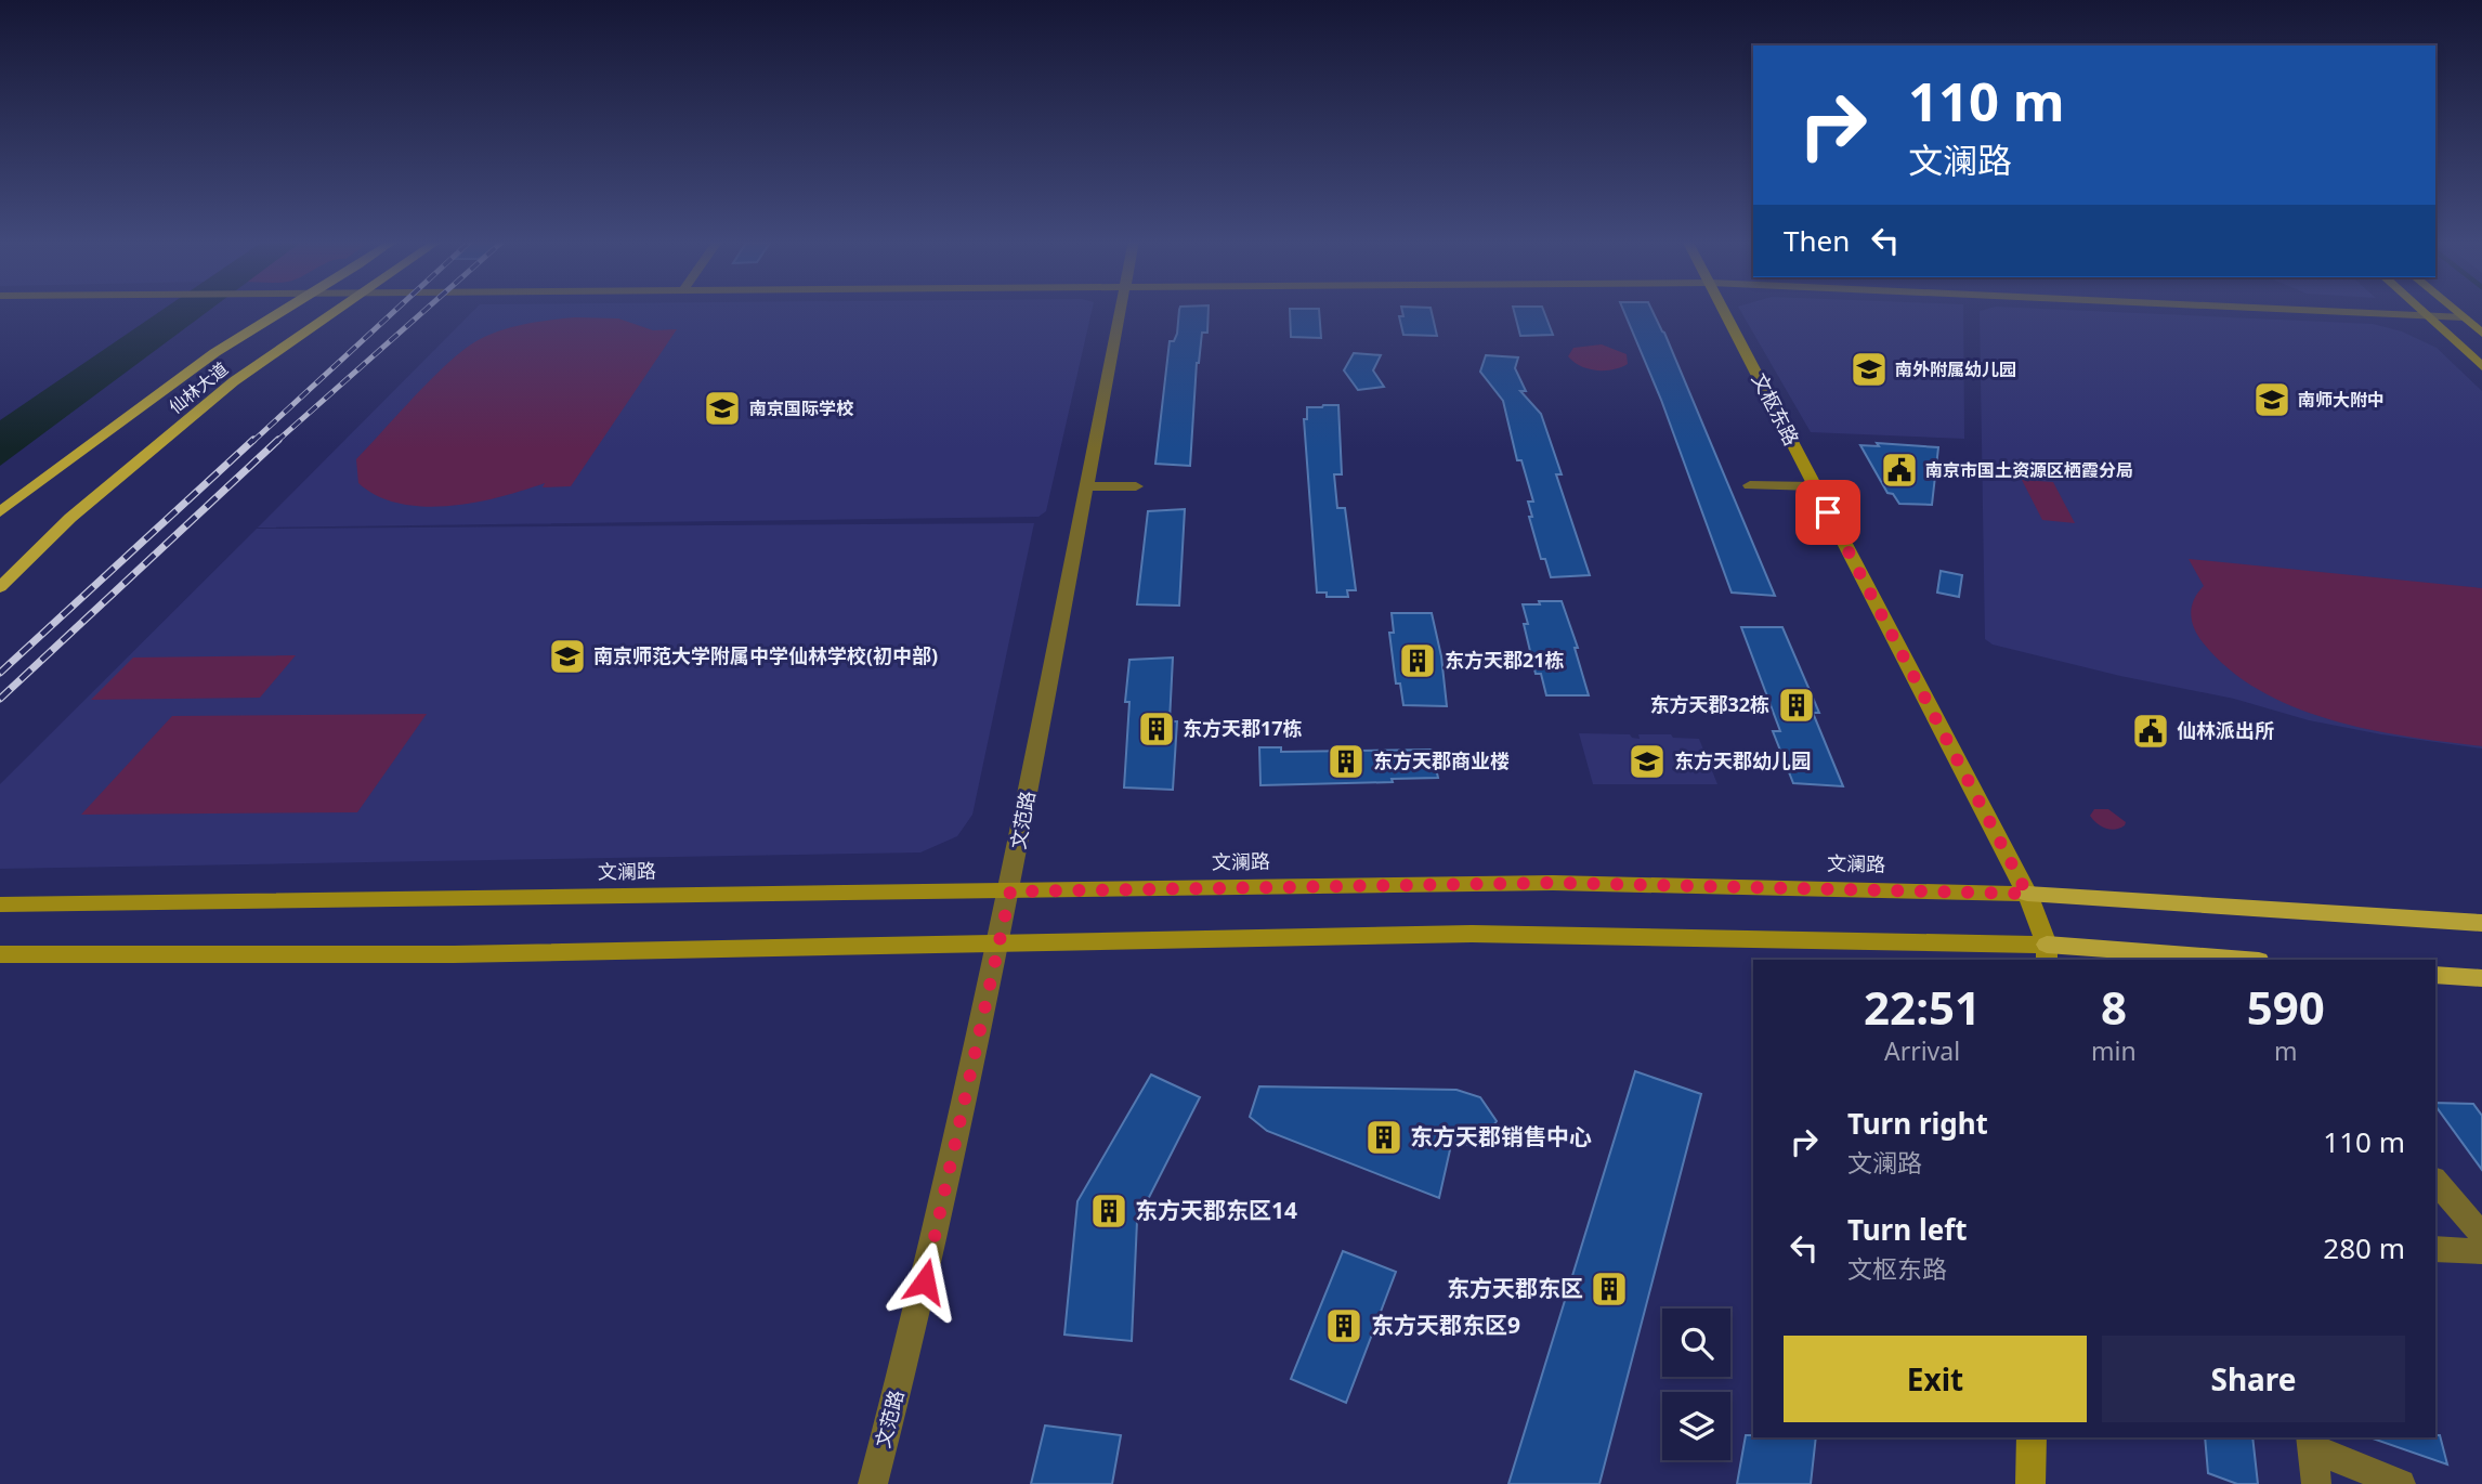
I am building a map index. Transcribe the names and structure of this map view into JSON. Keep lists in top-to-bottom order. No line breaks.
{"streets":{"main road":["仙林大道","文枢东路","文澜路"],"street":["文范路"]},"crossings":[["文枢东路","文澜路"],["文范路","文澜路"]],"places":{"school or university":["南外附属幼儿园","南师大附中","南京国际学校","南京师范大学附属中学仙林学校(初中部)","东方天郡幼儿园"],"public building":["南京市国土资源区栖霞分局","仙林派出所"],"building":["东方天郡21栋","东方天郡32栋","东方天郡17栋","东方天郡商业楼","东方天郡销售中心","东方天郡东区14","东方天郡东区","东方天郡东区9"]},"page":{"turn":["110 m","文澜路"],"then":"Then","eta":["22:51","Arrival","8","min","590","m"],"list":[{"name":"Turn right","note":"文澜路","value":"110 m"},{"name":"Turn left","note":"文枢东路","value":"280 m"}],"buttons":["Exit","Share"]}}
